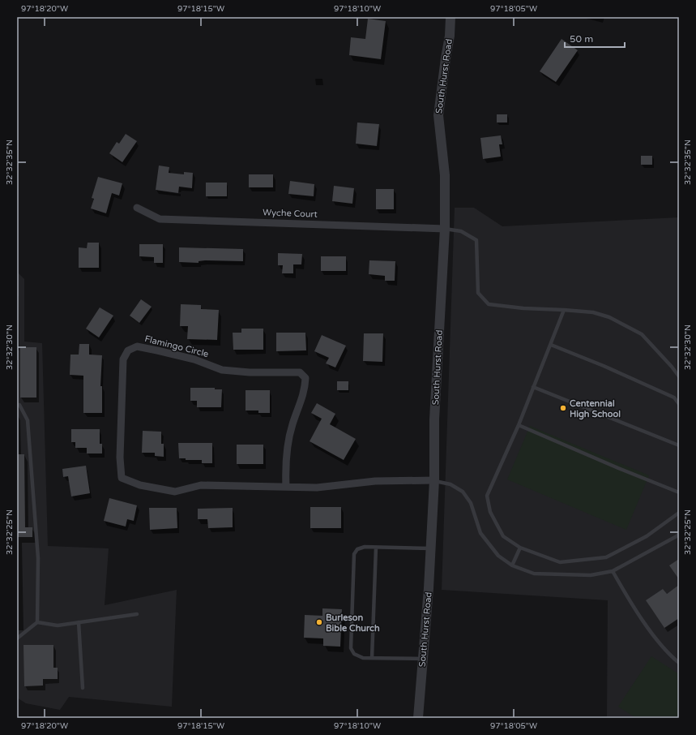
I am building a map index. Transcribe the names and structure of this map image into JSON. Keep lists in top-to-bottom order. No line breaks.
{"streets":{"street":["South Hurst Road","Wyche Court","Flamingo Circle"]},"crossings":[["South Hurst Road","Wyche Court"],["South Hurst Road","Flamingo Circle"]],"places":["Centennial High School","Burleson Bible Church"],"scale_bar":"50 m","coordinates":["97°18'20\"W","97°18'15\"W","97°18'10\"W","97°18'05\"W","32°32'35\"N","32°32'30\"N","32°32'25\"N"]}
